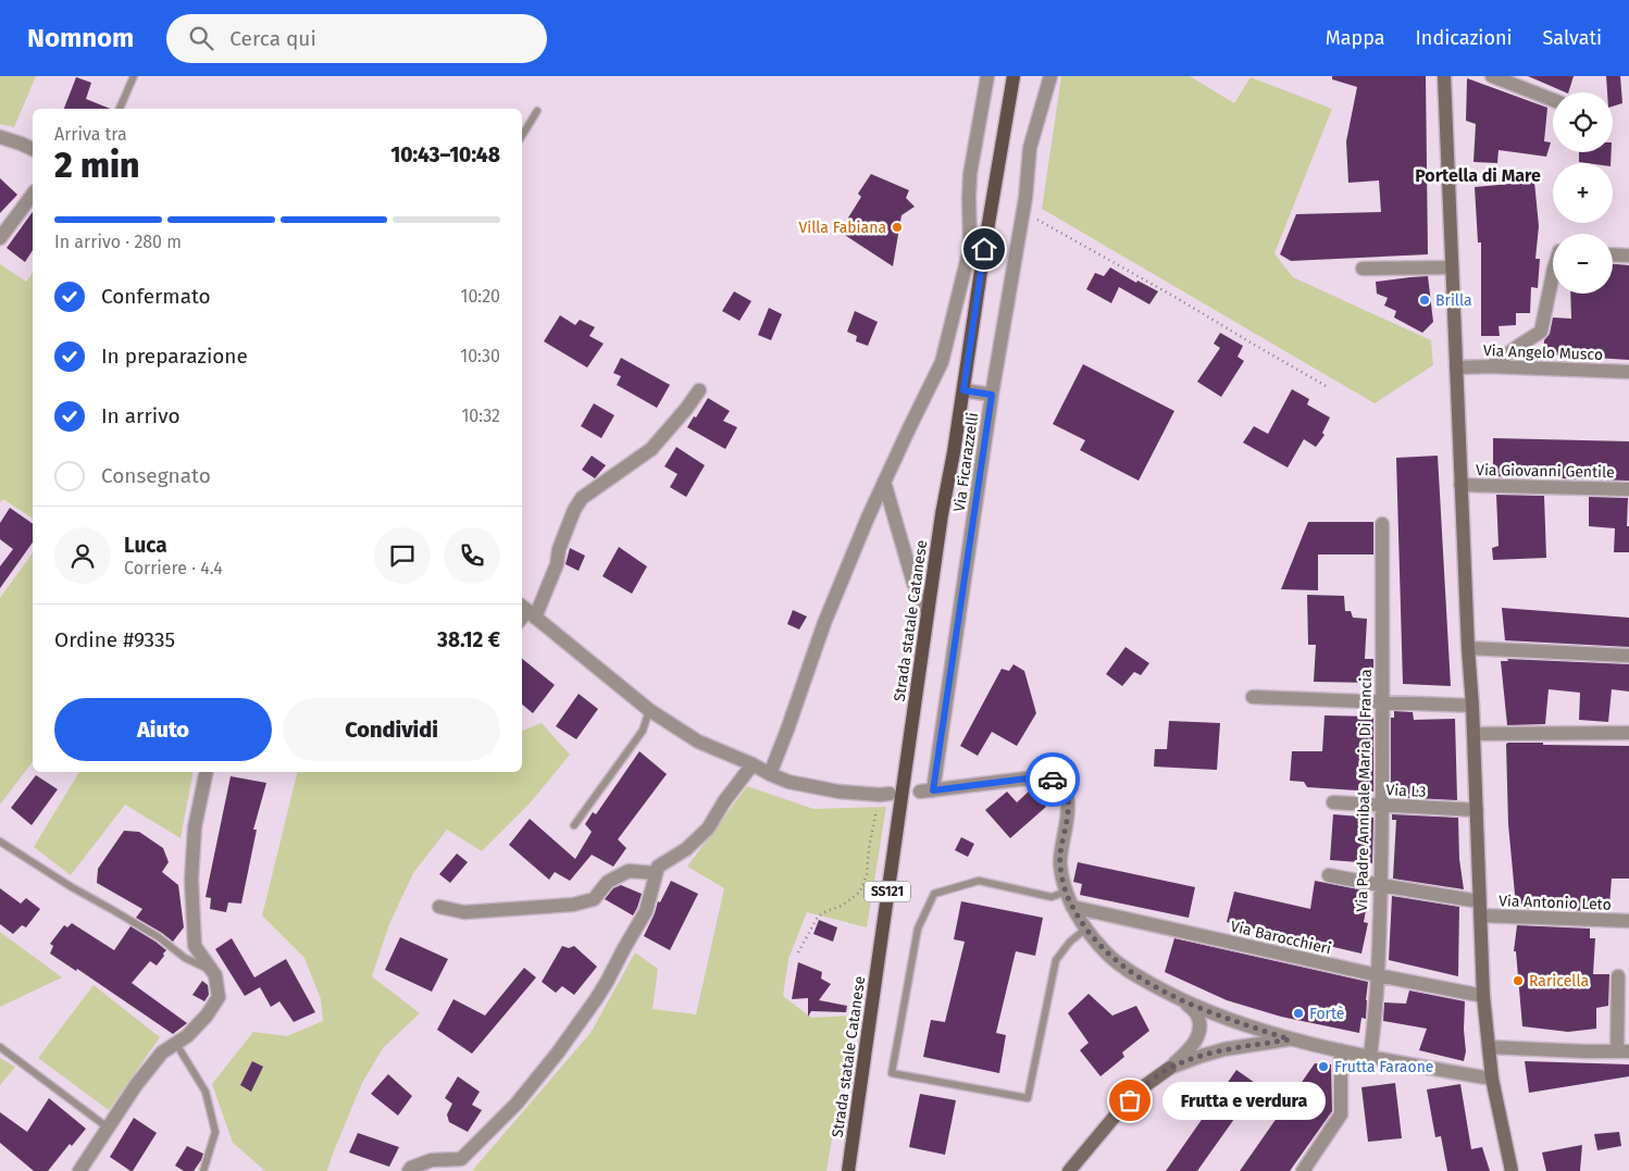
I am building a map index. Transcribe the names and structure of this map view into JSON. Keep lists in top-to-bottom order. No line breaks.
{"streets":{"main road":["Strada statale Catanese","SS121"],"street":["Via Angelo Musco","Via Ficarazzelli","Via Giovanni Gentile","Via Padre Annibale Maria Di Francia","Via L3","Via Antonio Leto","Via Barocchieri"]},"crossings":[["Via Padre Annibale Maria Di Francia","Via L3"],["Via Padre Annibale Maria Di Francia","Via Barocchieri"]],"districts":["Portella di Mare"],"places":["Villa Fabiana","Brilla","Raricella","Fortè","Frutta Faraone","Frutta e verdura"],"page":{"header":"Nomnom","search":"Cerca qui","nav":["Mappa","Indicazioni","Salvati"],"map_buttons":["+","−"],"heading":["2 min","Arriva tra","10:43–10:48"],"panel":["Luca","Corriere · 4.4","Ordine #9335","38.12 €"],"bar":"In arrivo · 280 m","list":[["Confermato","10:20"],["In preparazione","10:30"],["In arrivo","10:32"],"Consegnato"],"buttons":["Aiuto","Condividi"],"bubble":"Frutta e verdura"}}
